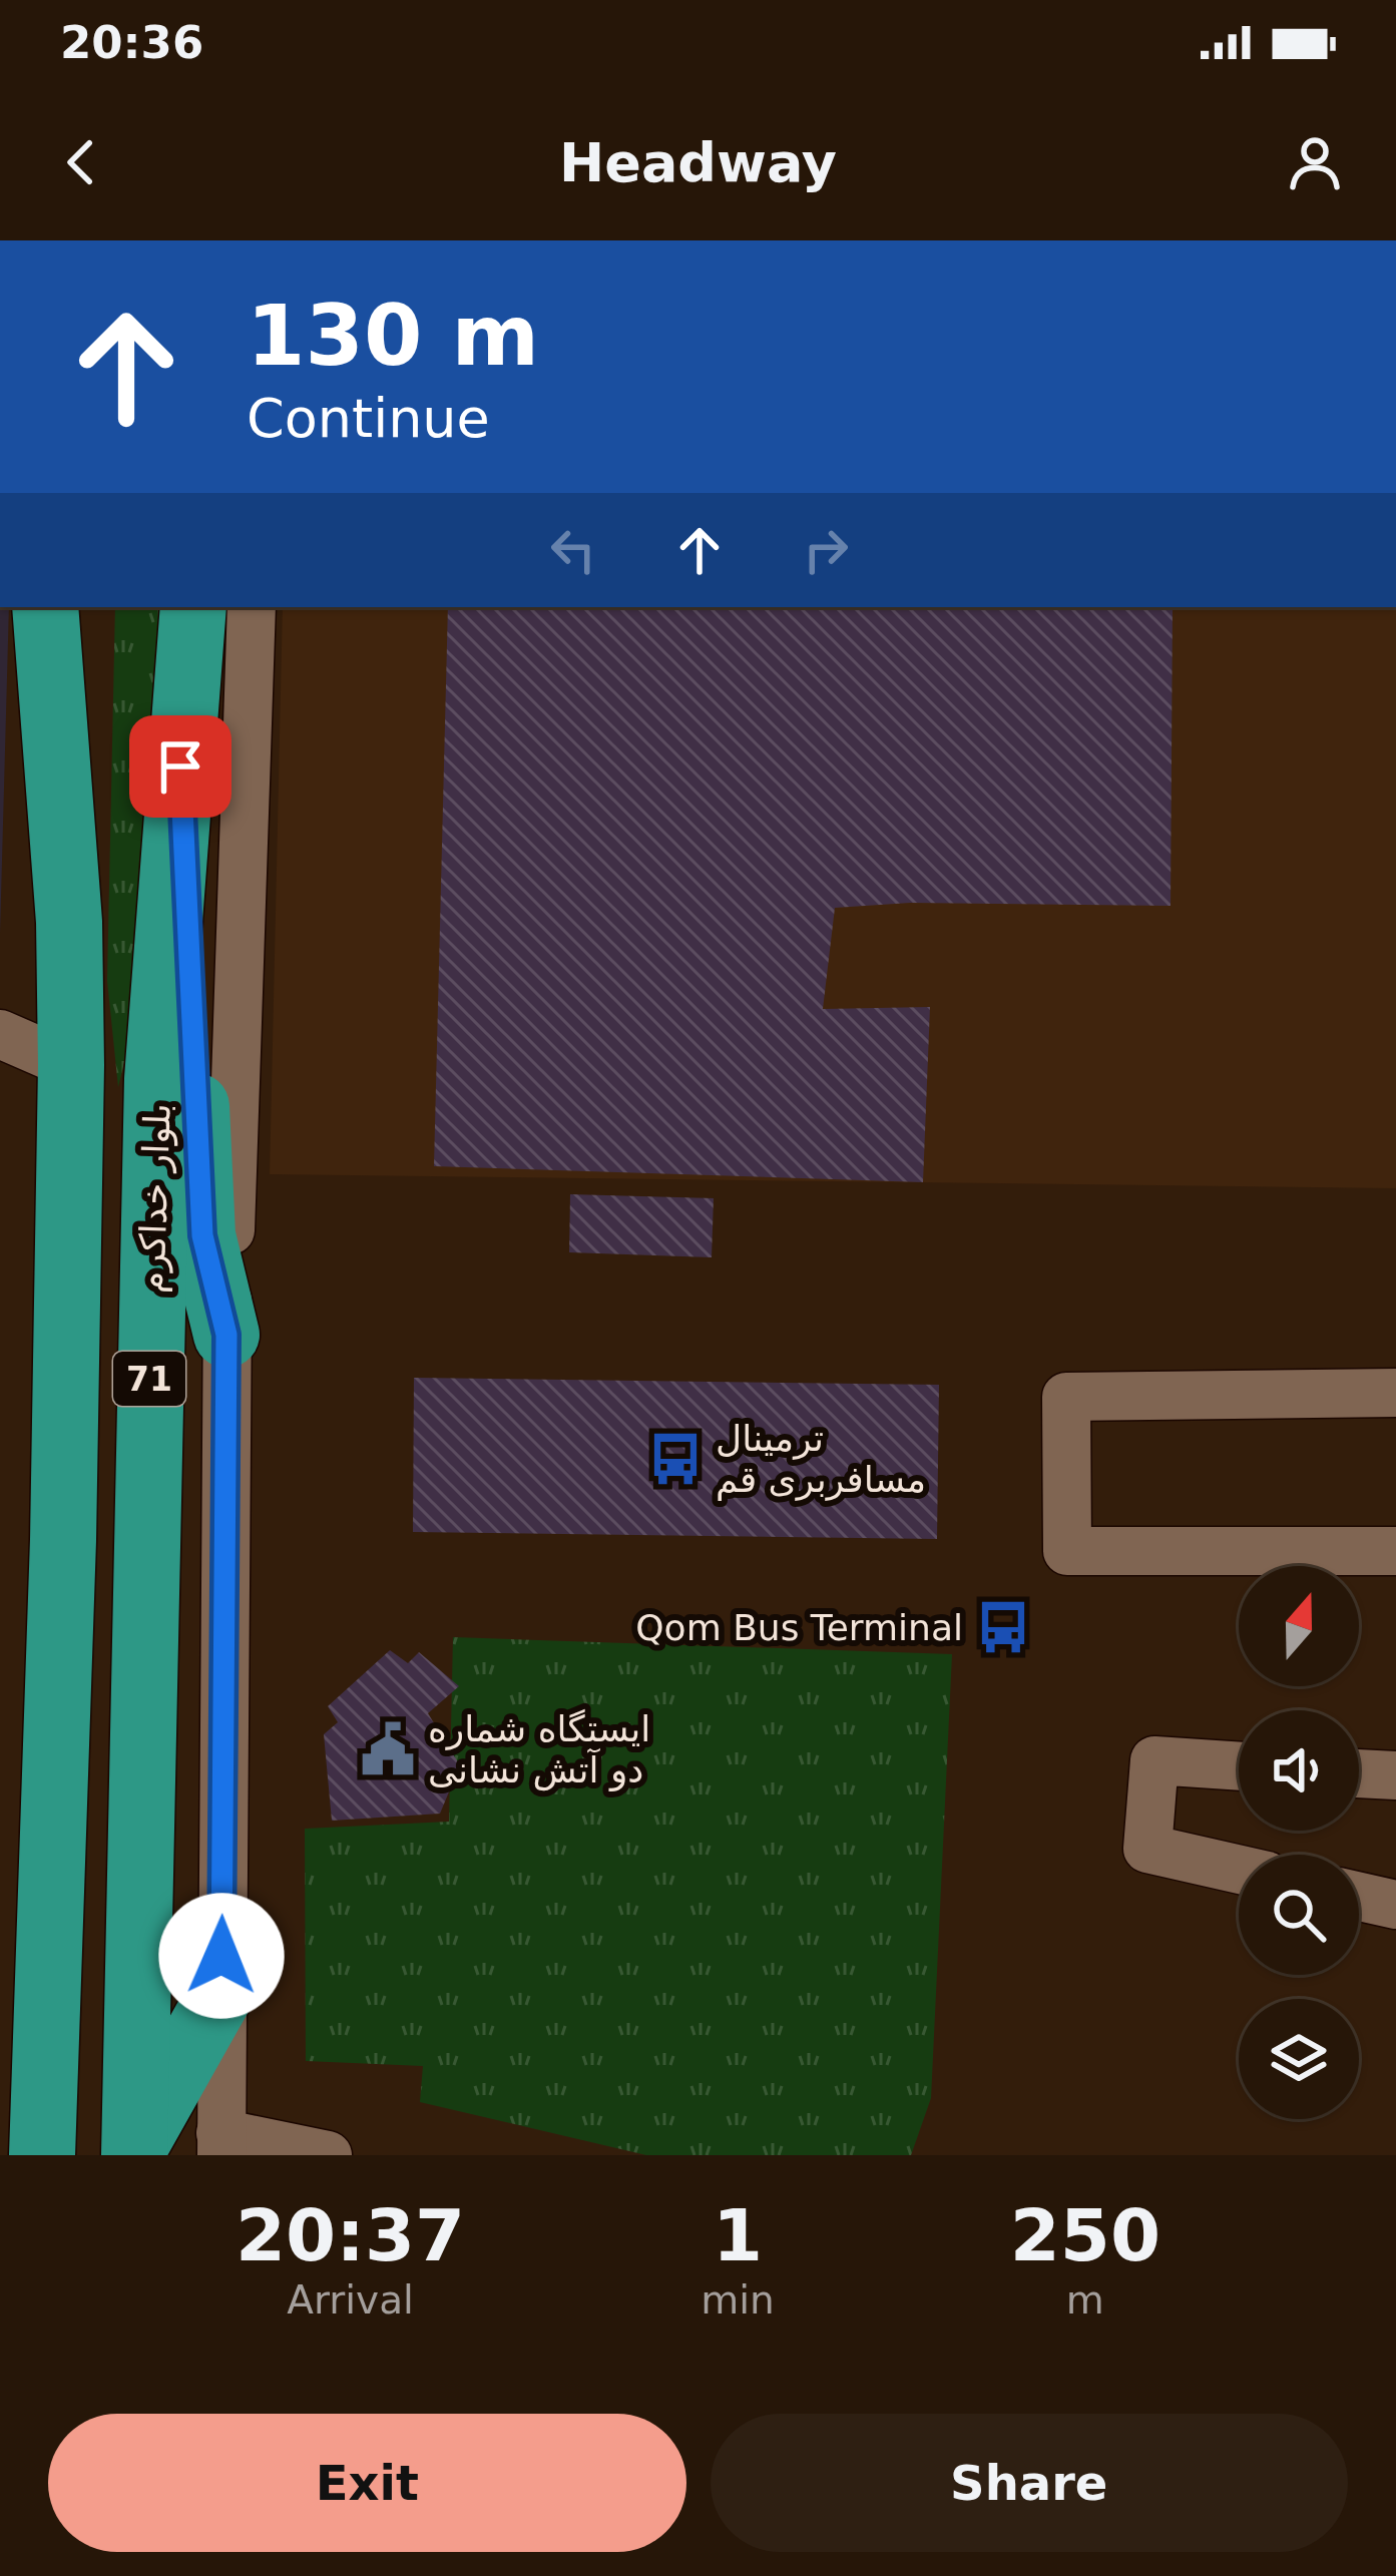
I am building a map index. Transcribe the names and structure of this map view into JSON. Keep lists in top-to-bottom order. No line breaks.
{"streets":{"highway":["بلوار خداکرم","71"]},"places":{"bus stop":["ترمینال مسافربری قم","Qom Bus Terminal"],"public building":["ایستگاه شماره دو آتش نشانی"]},"north":"top","page":{"status":"20:36","header":"Headway","turn":["130 m","Continue"],"eta":["20:37","Arrival","1","min","250","m"],"buttons":["Exit","Share"]}}
